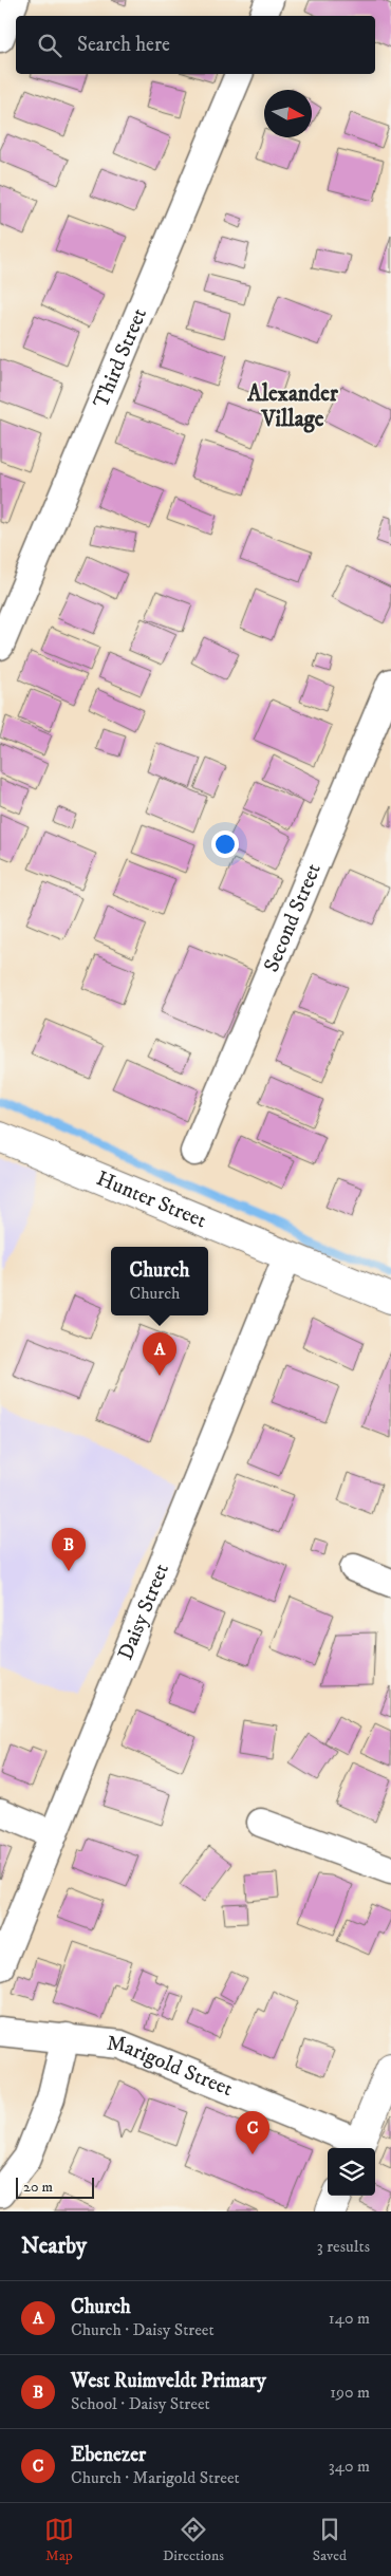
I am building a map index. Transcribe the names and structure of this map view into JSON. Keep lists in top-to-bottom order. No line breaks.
{"streets":{"street":["Third Street","Second Street","Hunter Street","Daisy Street","Marigold Street"]},"crossings":[["Hunter Street","Daisy Street"]],"districts":["Alexander Village"],"scale_bar":"20 m","north":"right","page":{"search":"Search here","popup":["Church","Church"],"pins":["A","B","C"],"scale":"20 m","heading":["Nearby","3 results"],"list":[{"mark":"A","name":"Church","note":"Church · Daisy Street","value":"140 m"},{"mark":"B","name":"West Ruimveldt Primary","note":"School · Daisy Street","value":"190 m"},{"mark":"C","name":"Ebenezer","note":"Church · Marigold Street","value":"340 m"}],"nav":["Map","Directions","Saved"]}}
